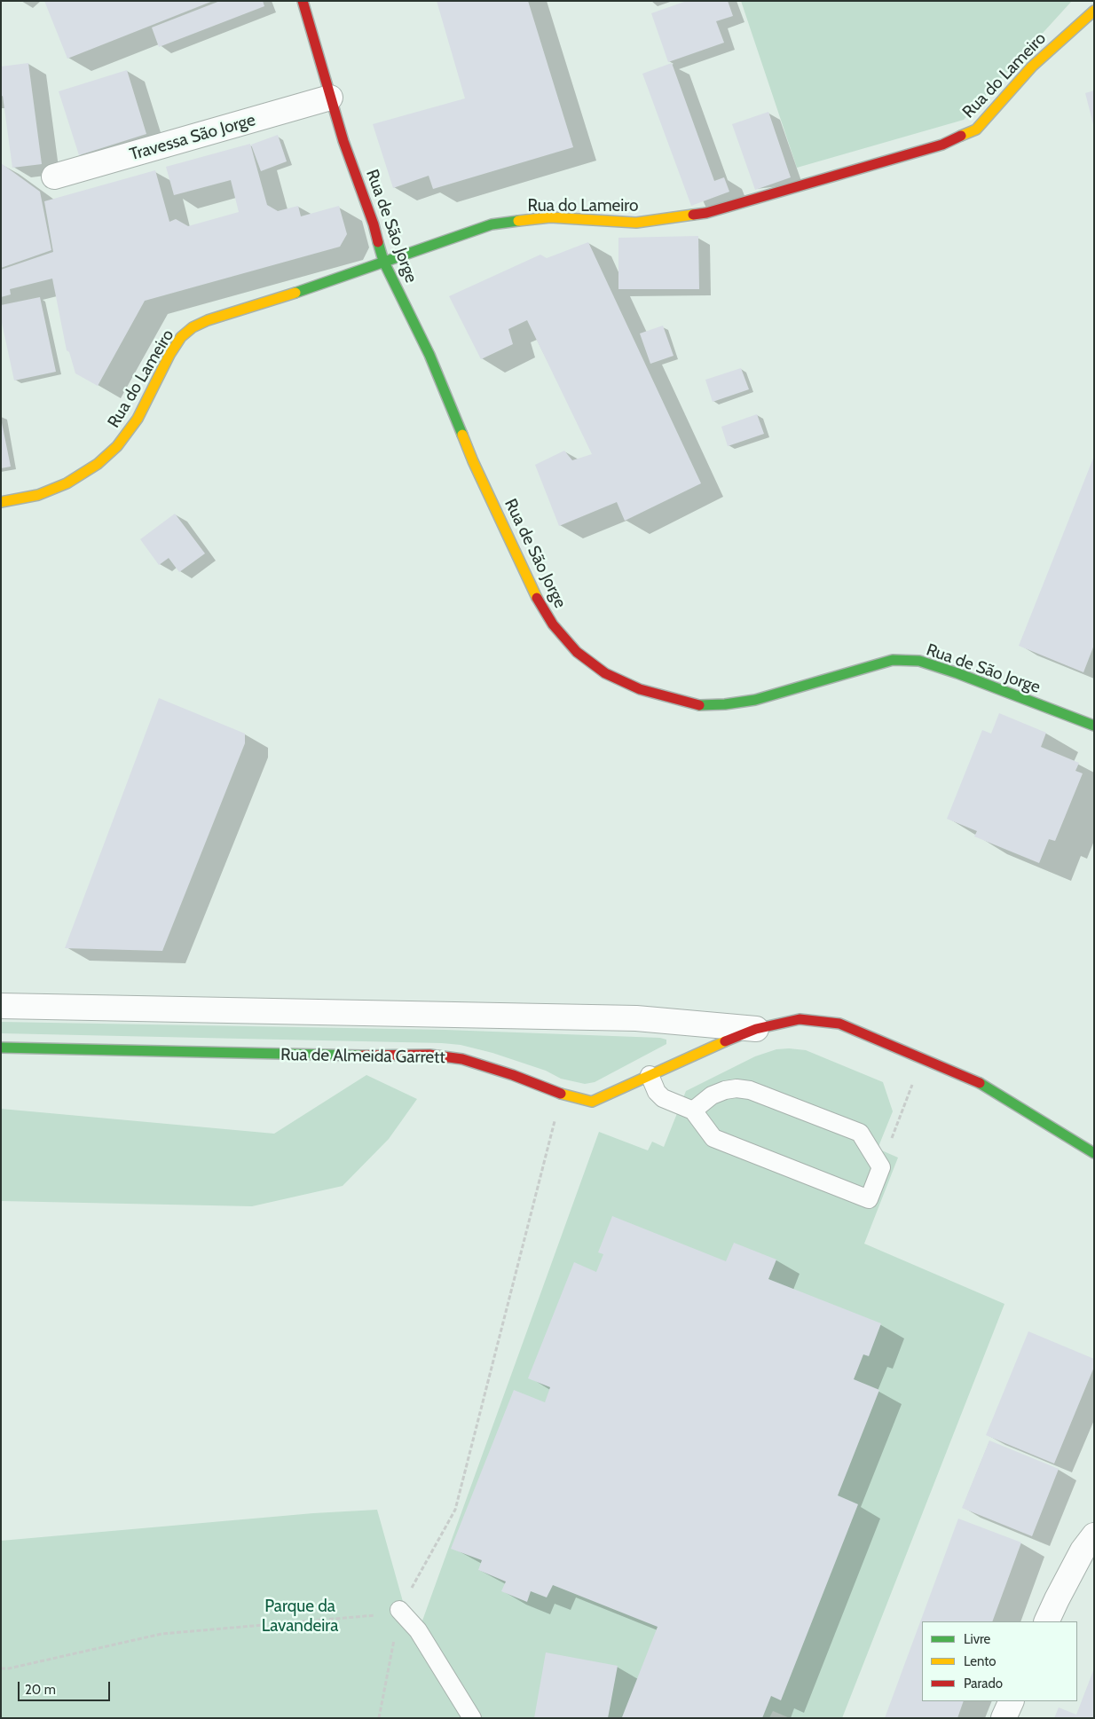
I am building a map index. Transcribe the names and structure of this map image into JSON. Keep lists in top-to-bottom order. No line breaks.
{"streets":{"street":["Rua do Lameiro","Travessa São Jorge","Rua de São Jorge","Rua de Almeida Garrett"]},"crossings":[["Rua do Lameiro","Rua de São Jorge"],["Travessa São Jorge","Rua de São Jorge"]],"parks":["Parque da Lavandeira"],"legend":["Livre","Lento","Parado"],"scale_bar":"20 m"}
